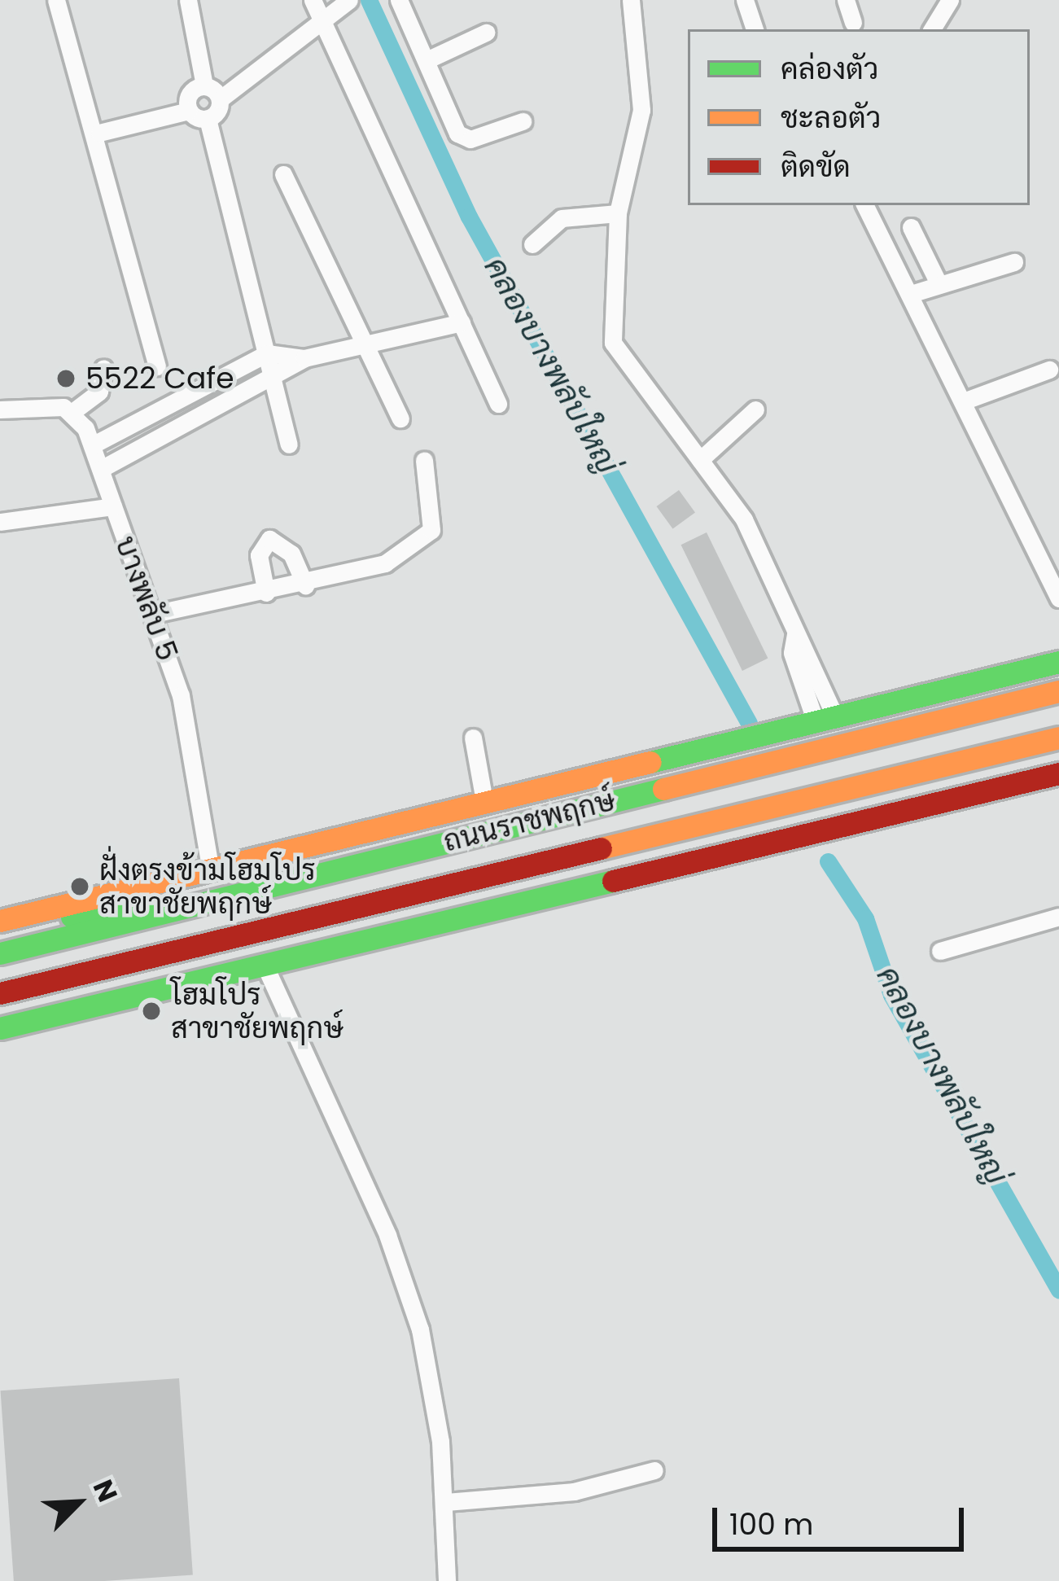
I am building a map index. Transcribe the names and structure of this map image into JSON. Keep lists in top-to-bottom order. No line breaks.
{"streets":{"main road":["ถนนราชพฤกษ์"],"street":["บางพลับ 5"]},"crossings":[["บางพลับ 5","ถนนราชพฤกษ์"]],"water":["คลองบางพลับใหญ่"],"places":["5522 Cafe","ฝั่งตรงข้ามโฮมโปร สาขาชัยพฤกษ์","โฮมโปร สาขาชัยพฤกษ์"],"legend":["คล่องตัว","ชะลอตัว","ติดขัด"],"scale_bar":"100 m","north":"top right"}
